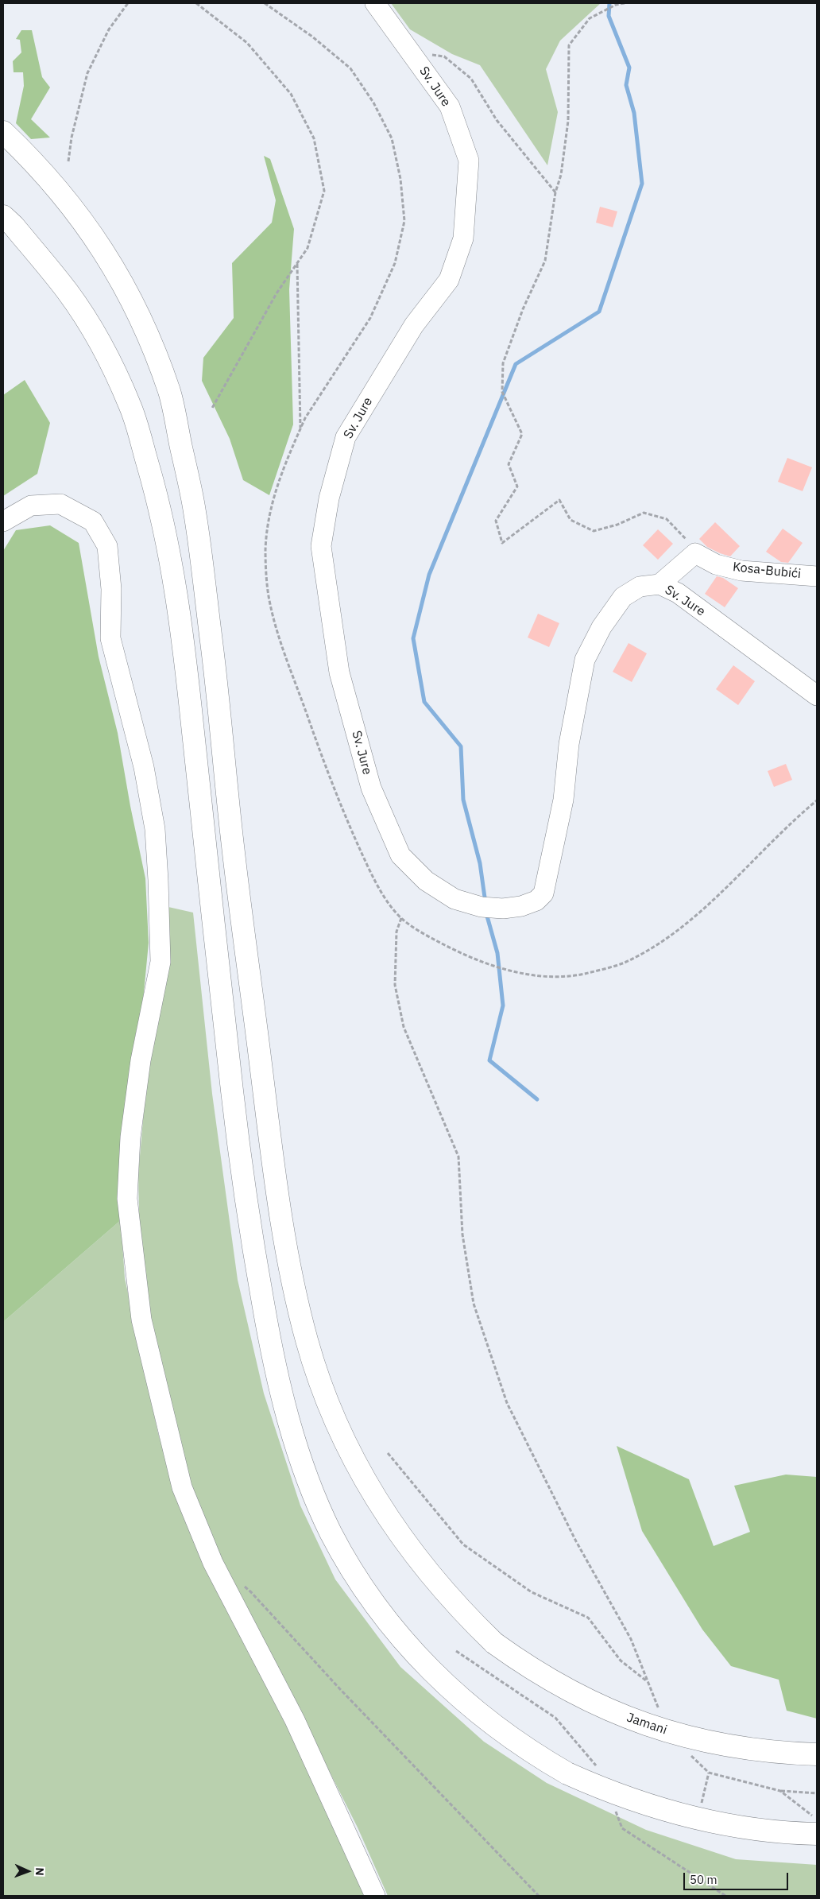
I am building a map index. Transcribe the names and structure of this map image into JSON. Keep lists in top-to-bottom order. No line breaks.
{"streets":{"highway":["Jamani"],"street":["Sv. Jure","Kosa-Bubići"]},"scale_bar":"50 m","north":"right"}
